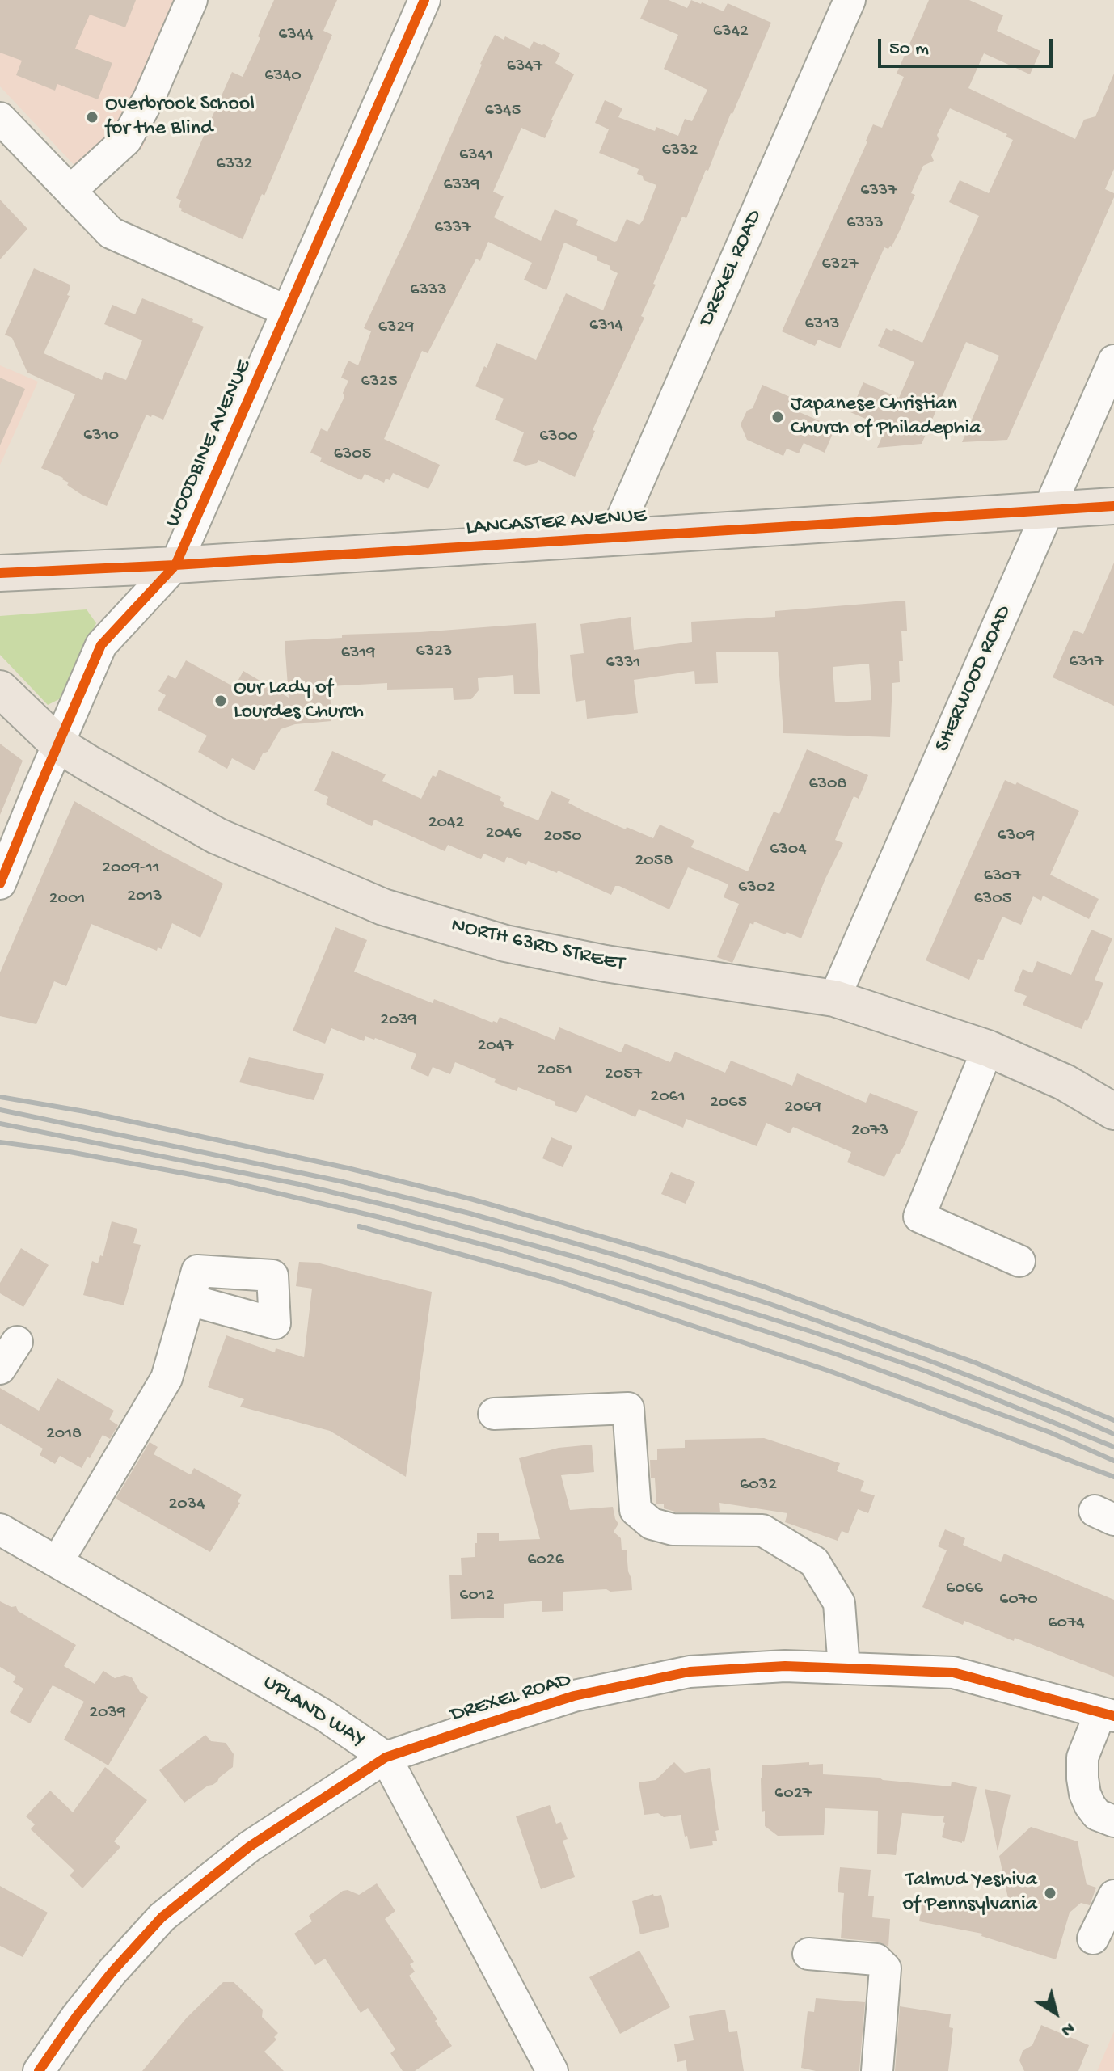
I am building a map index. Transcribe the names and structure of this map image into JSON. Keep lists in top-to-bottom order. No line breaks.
{"streets":{"main road":["LANCASTER AVENUE","NORTH 63RD STREET"],"street":["DREXEL ROAD","WOODBINE AVENUE","SHERWOOD ROAD","UPLAND WAY"]},"crossings":[["DREXEL ROAD","LANCASTER AVENUE"],["DREXEL ROAD","UPLAND WAY"],["WOODBINE AVENUE","LANCASTER AVENUE"],["WOODBINE AVENUE","NORTH 63RD STREET"],["LANCASTER AVENUE","SHERWOOD ROAD"],["SHERWOOD ROAD","NORTH 63RD STREET"]],"places":["Overbrook School for the Blind","Japanese Christian Church of Philadephia","Our Lady of Lourdes Church","Talmud Yeshiva of Pennsylvania"],"house_numbers":["6342","6344","6347","6340","6345","6332","6341","6332","6339","6337","6333","6337","6327","6333","6313","6314","6329","6325","6310","6300","6305","6323","6319","6317","6331","6308","2042","2046","6309","2050","6304","2058","2009-11","6307","6302","2013","2001","6305","2039","2047","2051","2057","2061","2065","2069","2073","2018","6032","2034","6026","6066","6012","6070","6074","2039","6027"],"scale_bar":"50 m","north":"bottom right"}
